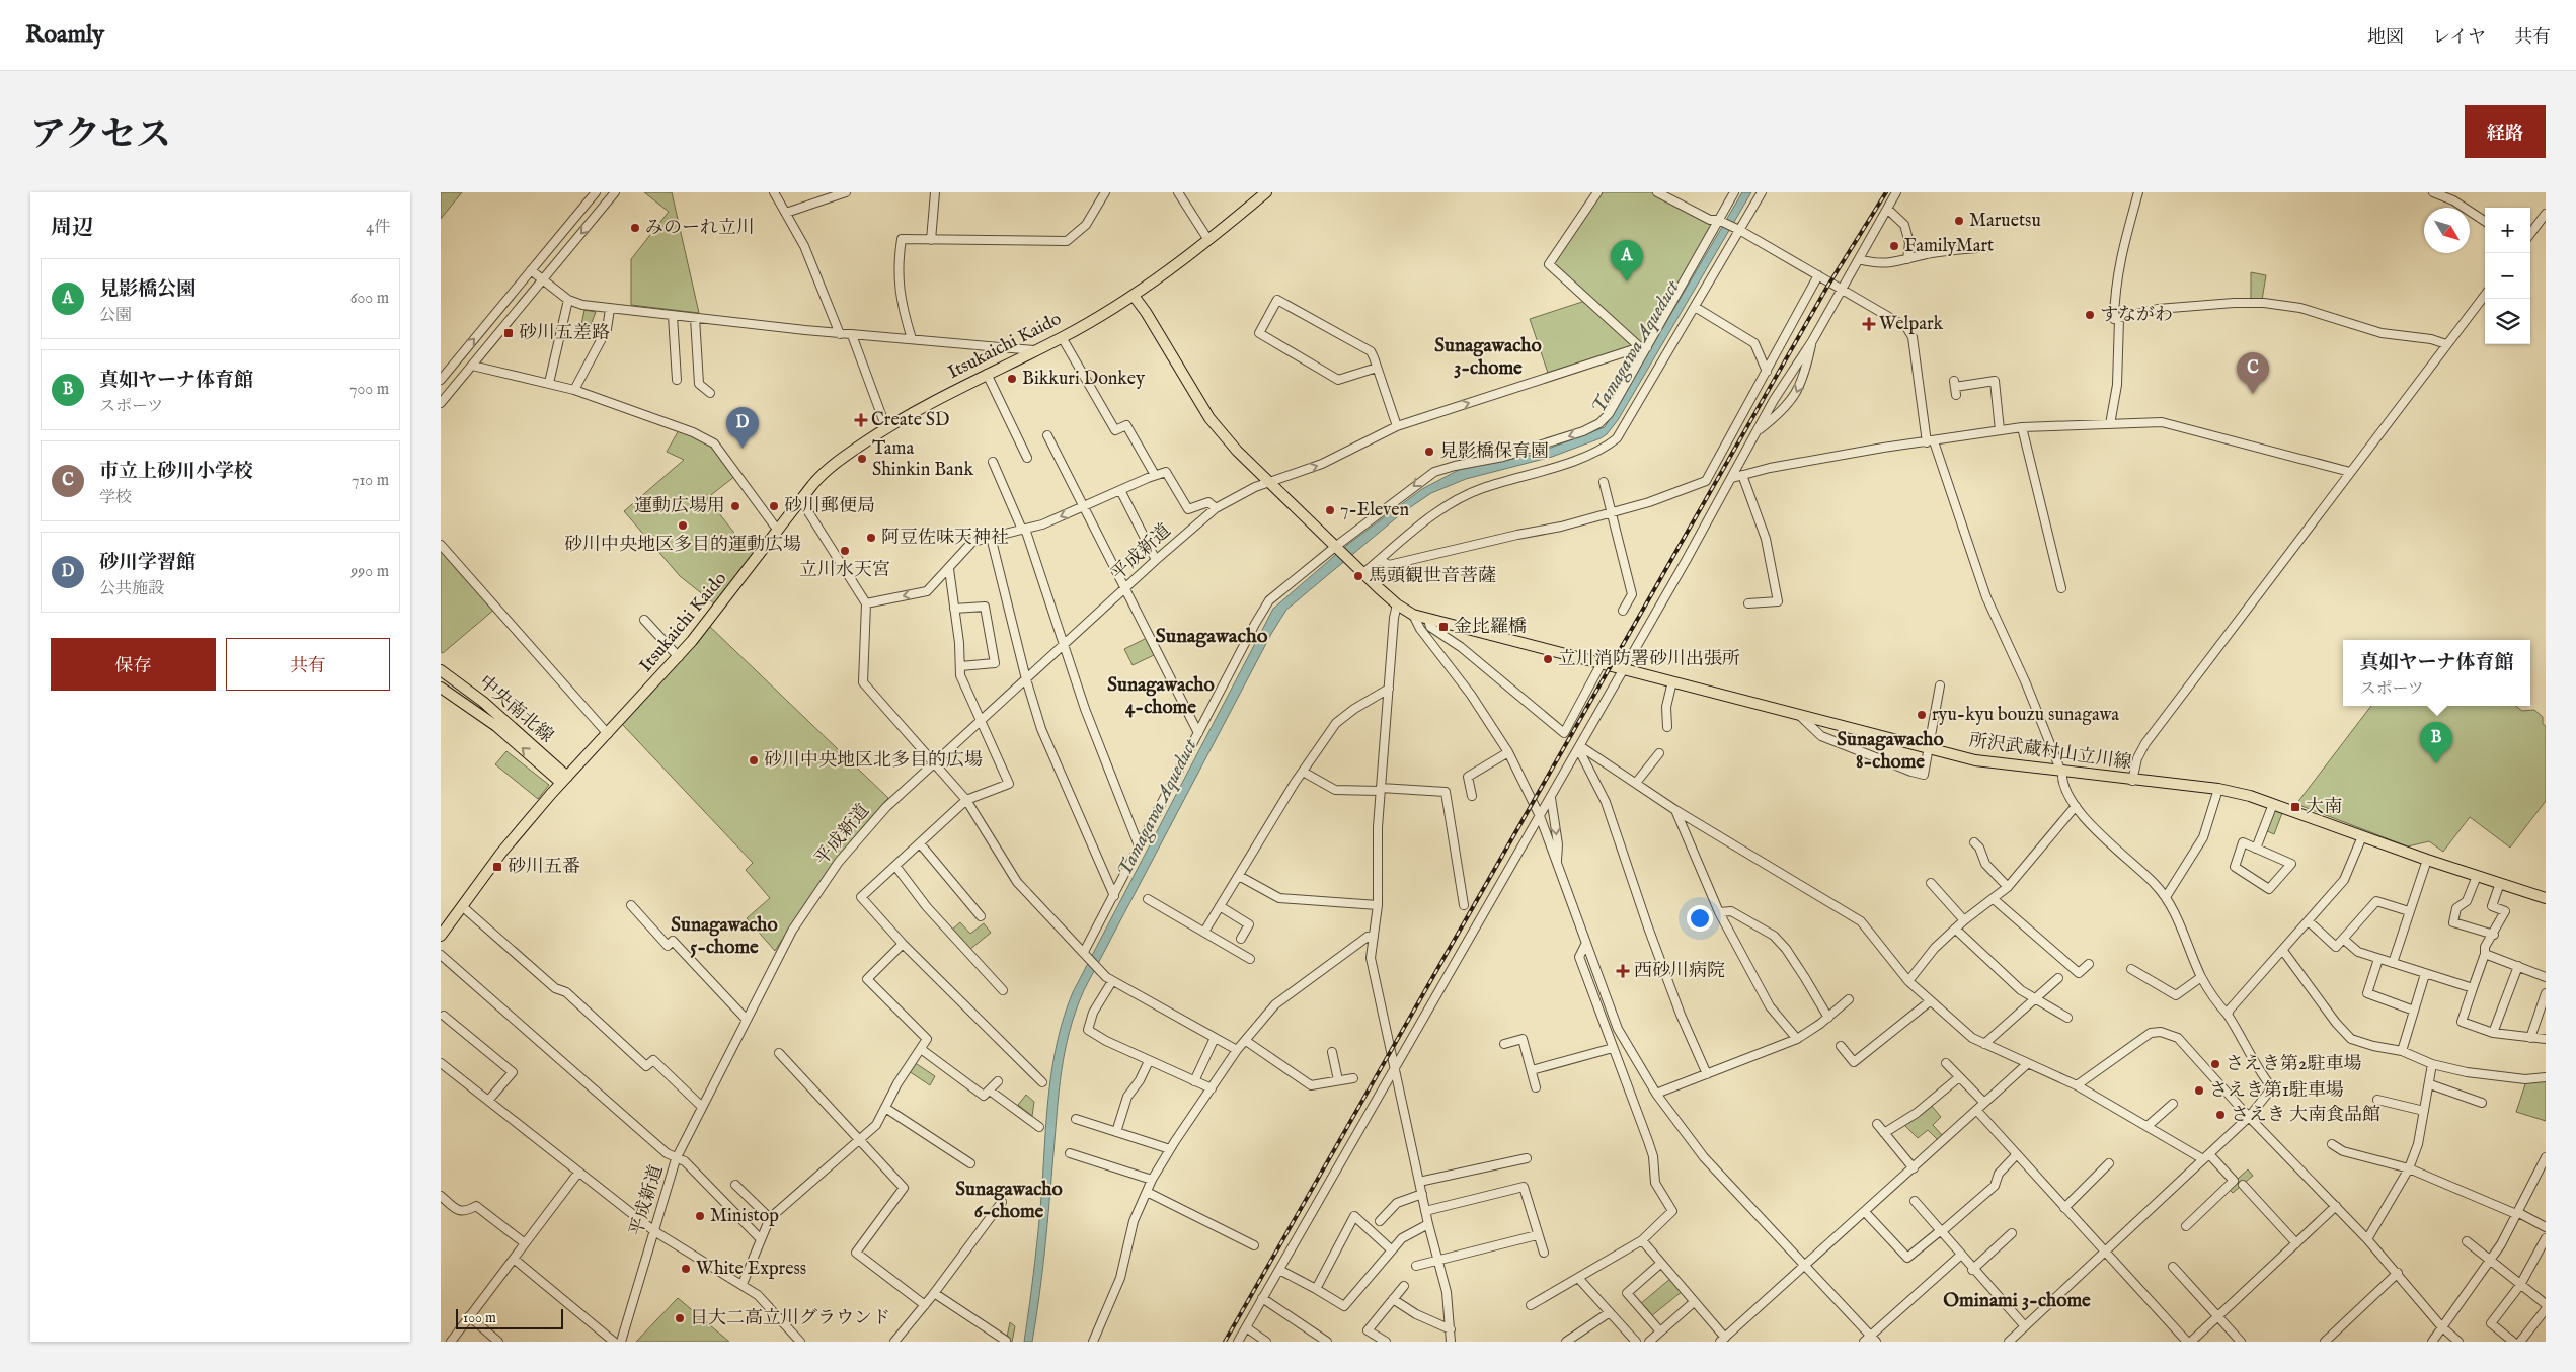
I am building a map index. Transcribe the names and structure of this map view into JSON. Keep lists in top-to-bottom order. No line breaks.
{"streets":{"main road":["Itsukaichi Kaido","中央南北線","所沢武蔵村山立川線"],"street":["平成新道"]},"crossings":[["Itsukaichi Kaido","中央南北線"]],"districts":["Sunagawacho 3-chome","Sunagawacho","Sunagawacho 4-chome","Sunagawacho 8-chome","Sunagawacho 5-chome","Sunagawacho 6-chome","Ominami 3-chome"],"water":["Tamagawa Aqueduct"],"places":{"other":["Maruetsu","みのーれ立川","FamilyMart","すながわ","Bikkuri Donkey","見影橋保育園","Tama Shinkin Bank","運動広場用","砂川郵便局","7-Eleven","砂川中央地区多目的運動広場","阿豆佐味天神社","立川水天宮","馬頭観世音菩薩","立川消防署砂川出張所","ryu-kyu bouzu sunagawa","砂川中央地区北多目的広場","さえき第2駐車場","さえき第1駐車場","さえき 大南食品館","Ministop","White Express","日大二高立川グラウンド"],"health":["Welpark","Create SD","西砂川病院"],"transit":["砂川五差路","金比羅橋","大南","砂川五番"]},"scale_bar":"100 m","north":"bottom right","page":{"header":"Roamly","nav":["地図","レイヤ","共有"],"title":"アクセス","buttons":["経路",["保存","共有"]],"heading":["周辺","4件"],"map_buttons":["+","−"],"pins":["A","C","D","B"],"list":[{"mark":"A","name":"見影橋公園","note":"公園","value":"600 m"},{"mark":"B","name":"真如ヤーナ体育館","note":"スポーツ","value":"700 m"},{"mark":"C","name":"市立上砂川小学校","note":"学校","value":"710 m"},{"mark":"D","name":"砂川学習館","note":"公共施設","value":"990 m"}],"popup":["真如ヤーナ体育館","スポーツ"],"scale":"100 m"}}
